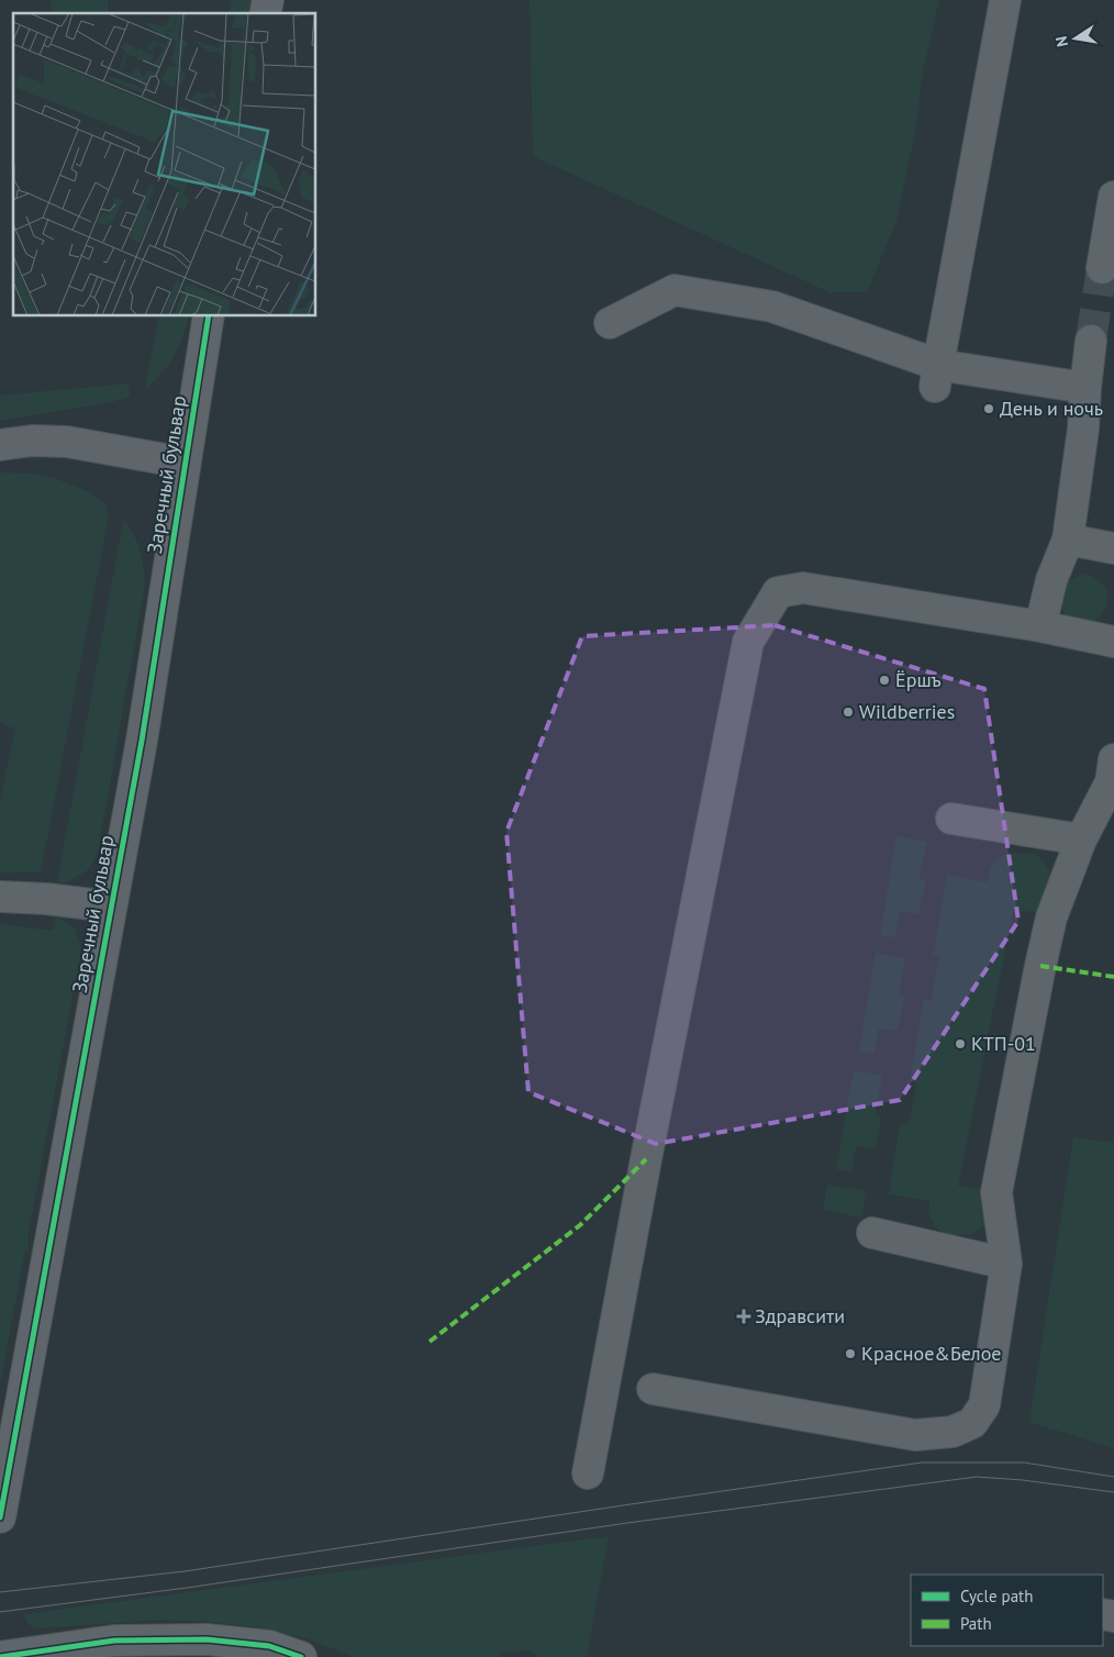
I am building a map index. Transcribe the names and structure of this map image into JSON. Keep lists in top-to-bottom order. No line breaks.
{"streets":{"street":["Заречный бульвар"]},"places":{"other":["День и ночь","Ёршъ","Wildberries","КТП-01","Красное&Белое"],"health":["Здравсити"]},"legend":["Cycle path","Path"],"north":"left"}
